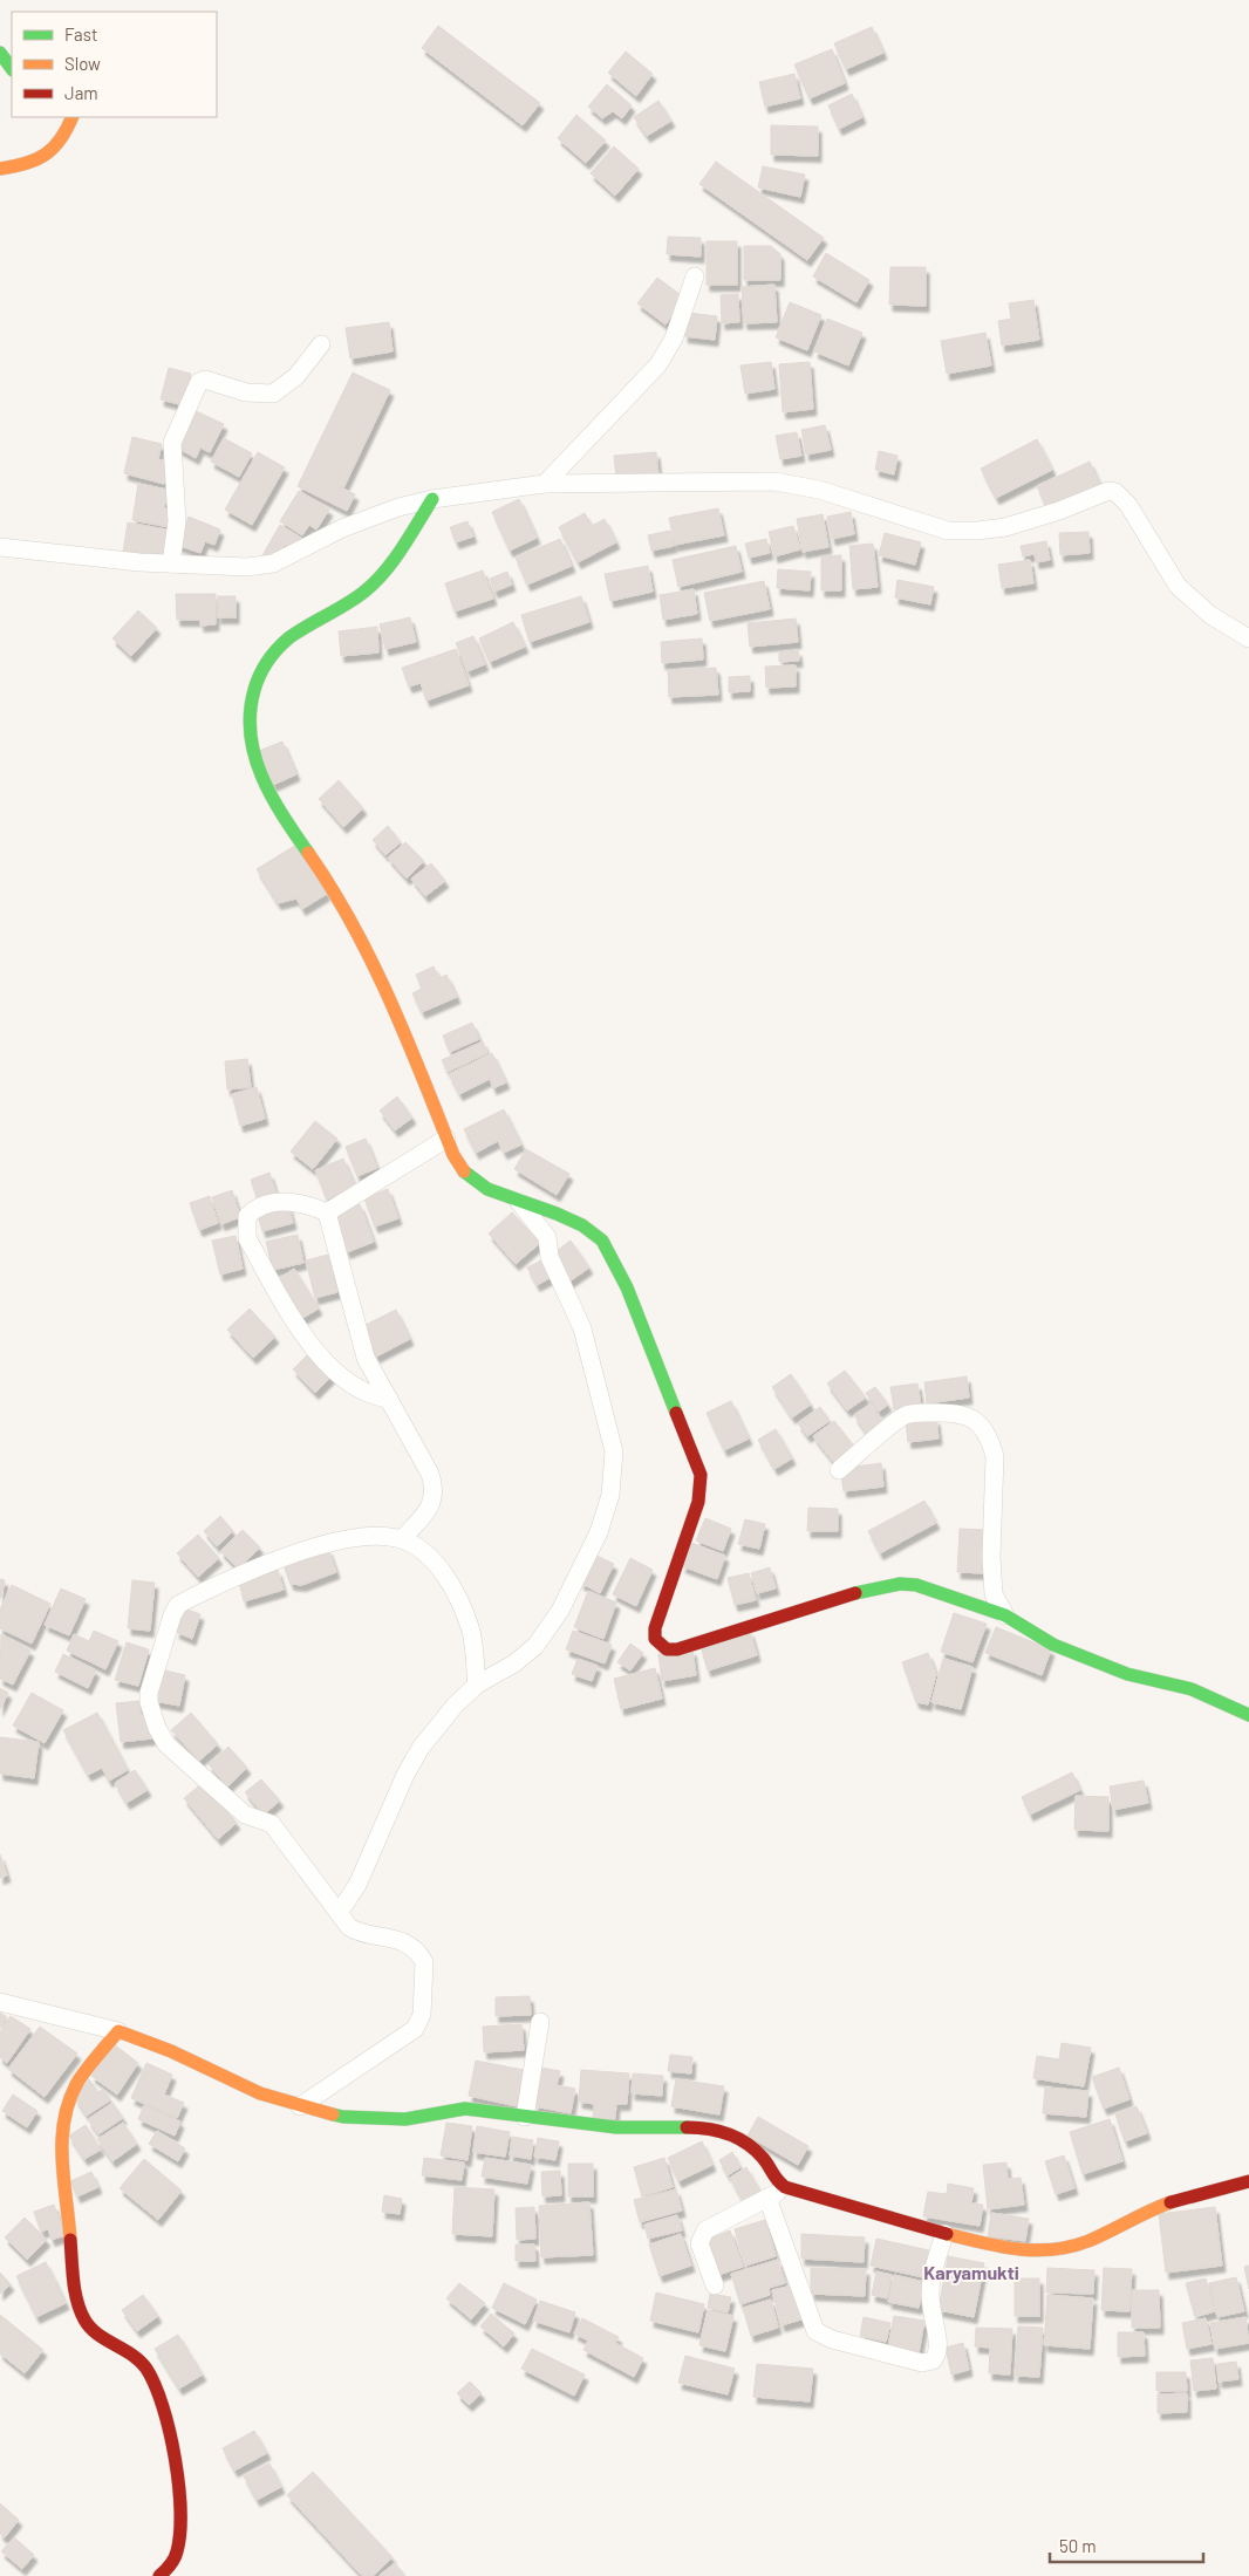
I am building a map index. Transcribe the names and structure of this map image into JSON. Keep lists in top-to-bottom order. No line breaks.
{"districts":["Karyamukti"],"legend":["Fast","Slow","Jam"],"scale_bar":"50 m"}
